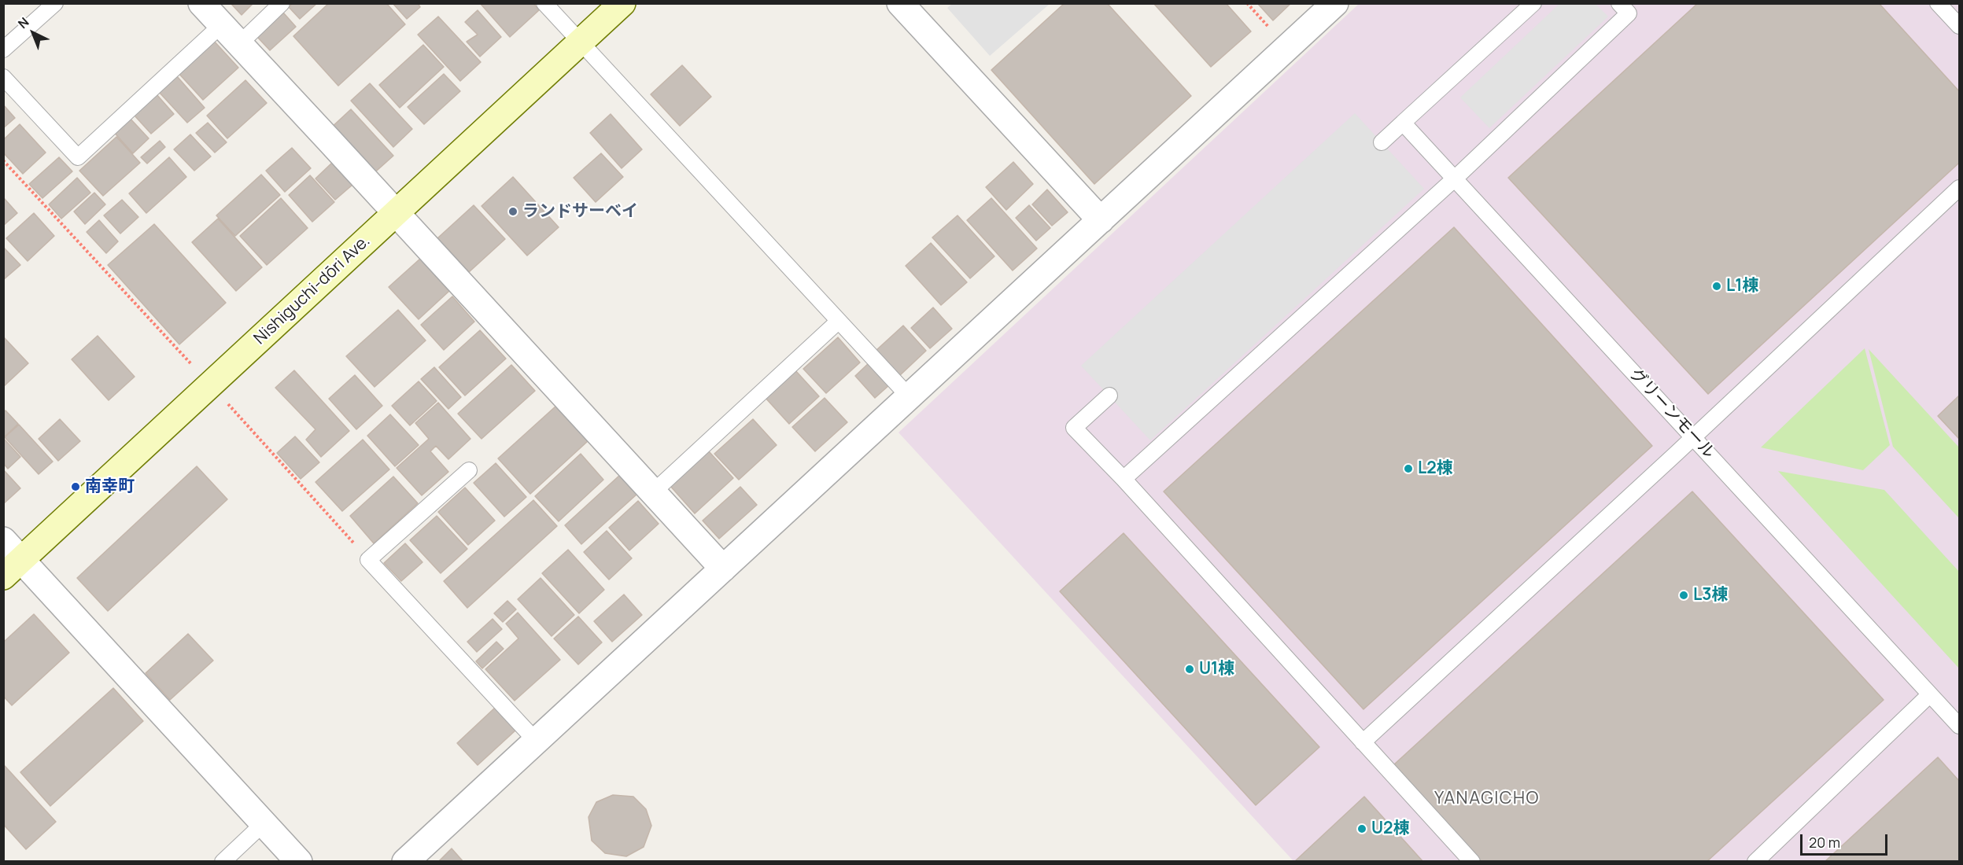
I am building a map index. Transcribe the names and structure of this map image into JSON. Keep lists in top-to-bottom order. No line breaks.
{"streets":{"main road":["Nishiguchi-dōri Ave."],"lane":["グリーンモール"]},"districts":["YANAGICHO"],"places":["ランドサーベイ","L1棟","L2棟","南幸町","L3棟","U1棟","U2棟"],"scale_bar":"20 m","north":"top left"}
